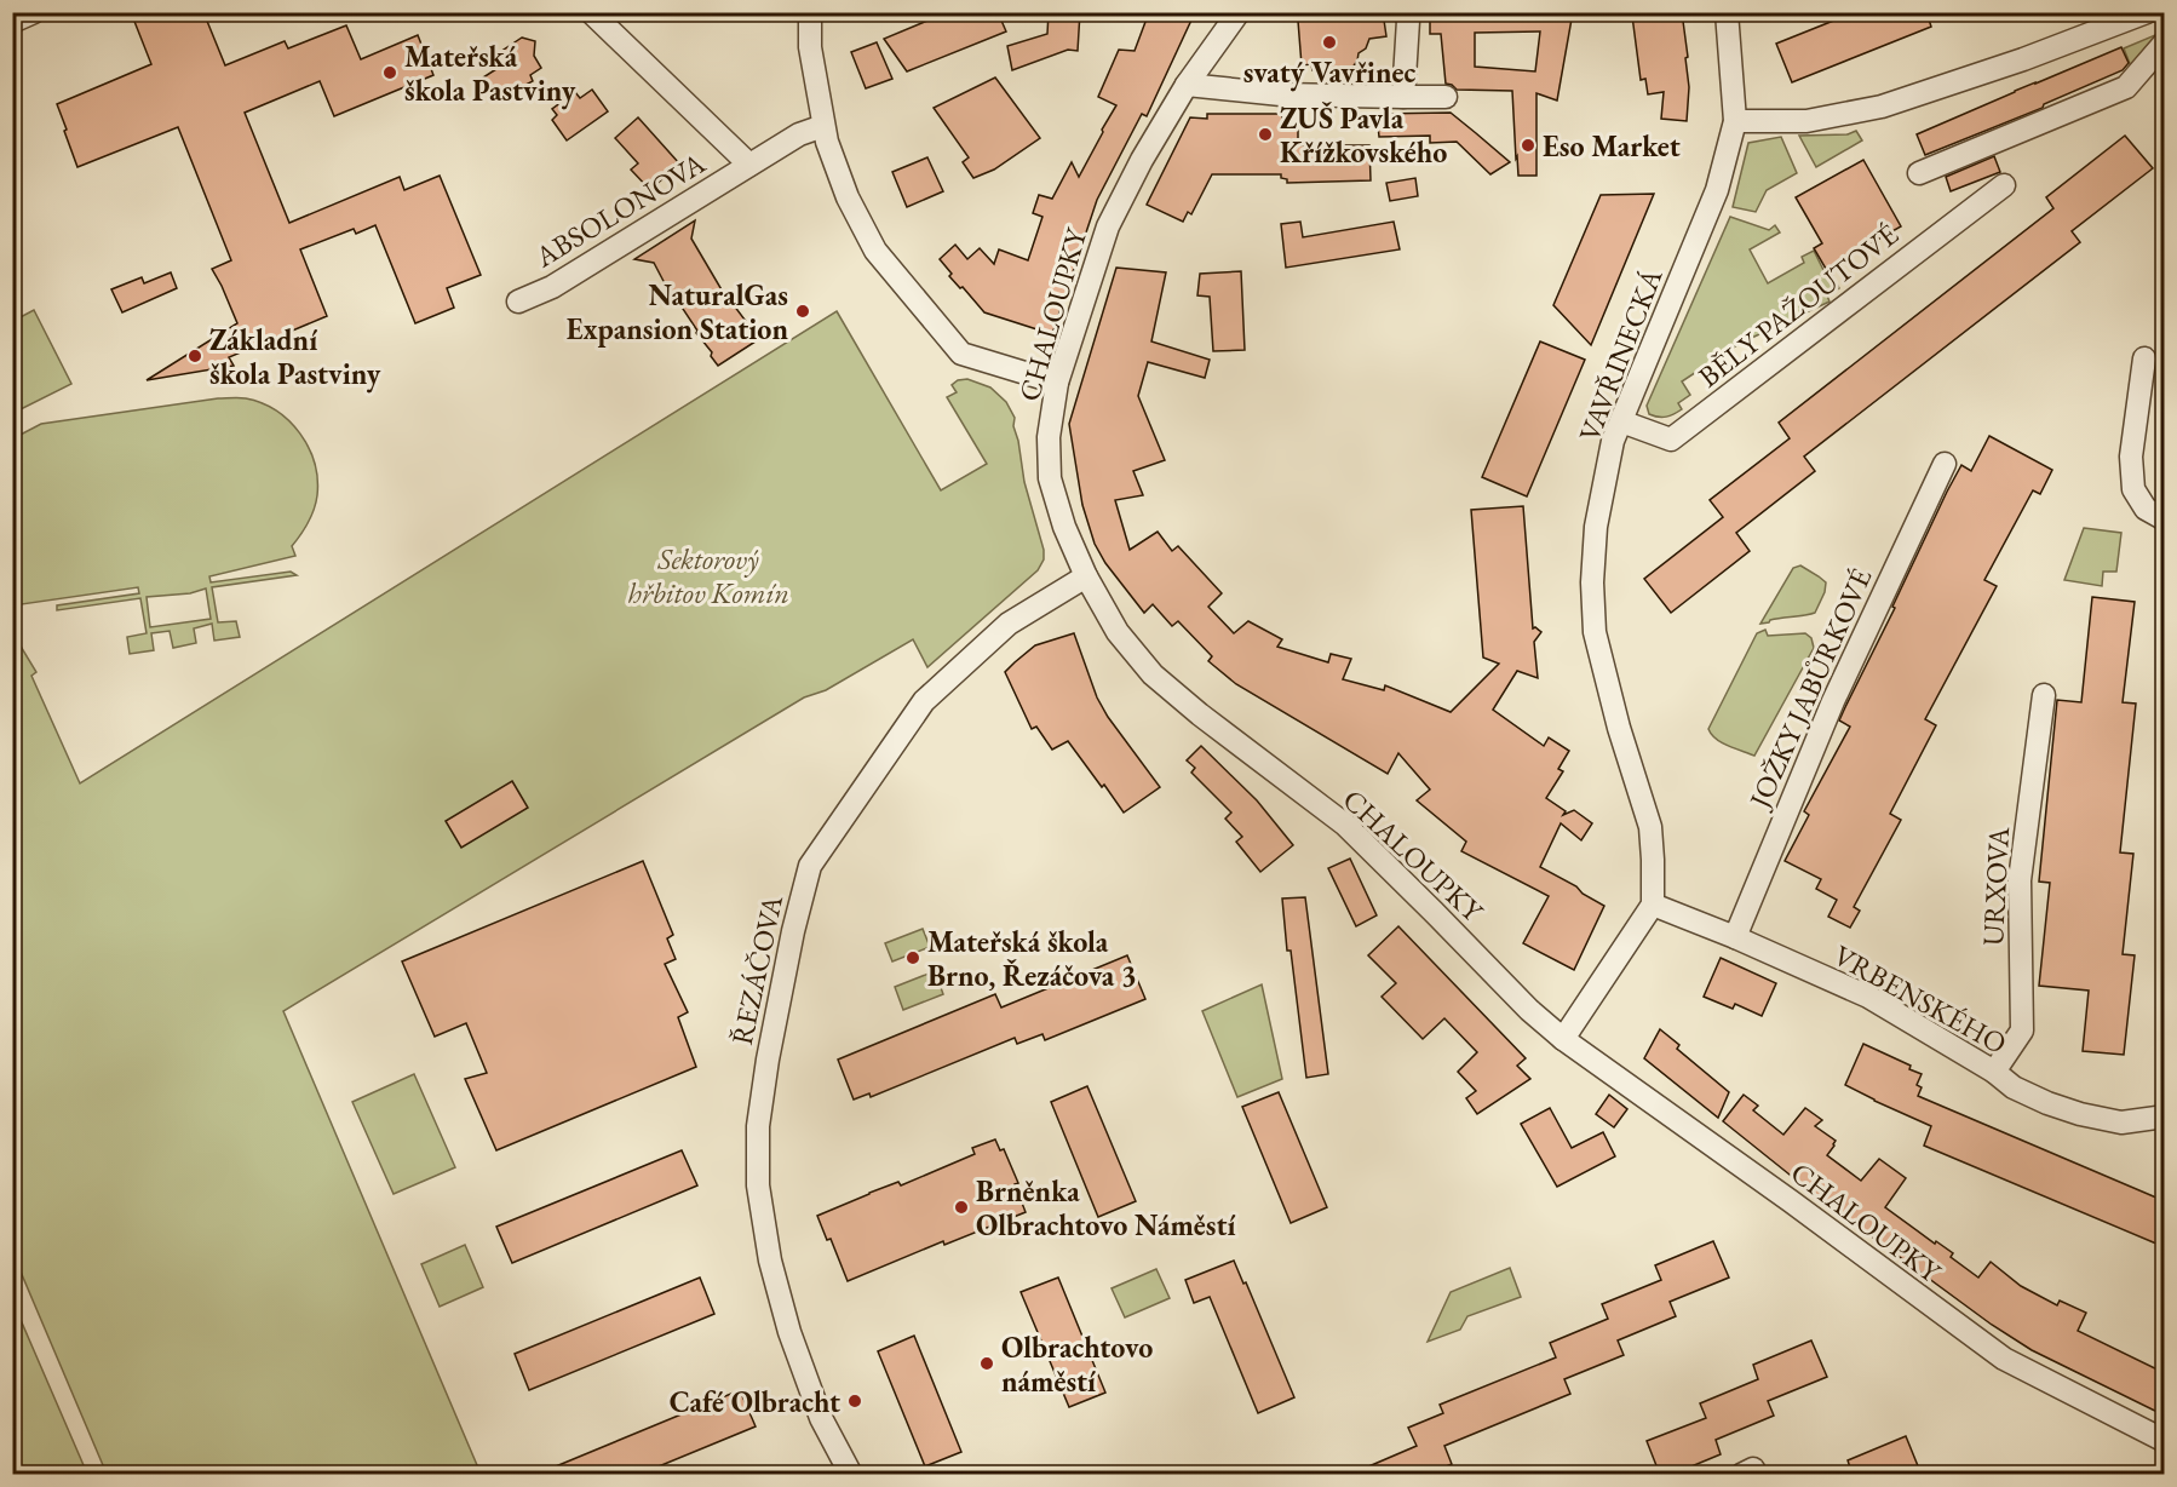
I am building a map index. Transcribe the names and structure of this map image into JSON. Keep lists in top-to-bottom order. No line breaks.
{"streets":{"street":["ABSOLONOVA","BĚLY PAŽOUTOVÉ","CHALOUPKY","VAVŘINECKÁ","JOŽKY JABŮRKOVÉ","URXOVA","ŘEZÁČOVA","VRBENSKÉHO"]},"crossings":[["BĚLY PAŽOUTOVÉ","VAVŘINECKÁ"],["CHALOUPKY","ŘEZÁČOVA"],["VAVŘINECKÁ","VRBENSKÉHO"],["JOŽKY JABŮRKOVÉ","VRBENSKÉHO"],["URXOVA","VRBENSKÉHO"]],"parks":["Sektorový hřbitov Komín"],"places":["svatý Vavřinec","Mateřská škola Pastviny","ZUŠ Pavla Křížkovského","Eso Market","NaturalGas Expansion Station","Základní škola Pastviny","Mateřská škola Brno, Řezáčova 3","Brněnka Olbrachtovo Náměstí","Olbrachtovo náměstí","Café Olbracht"]}
